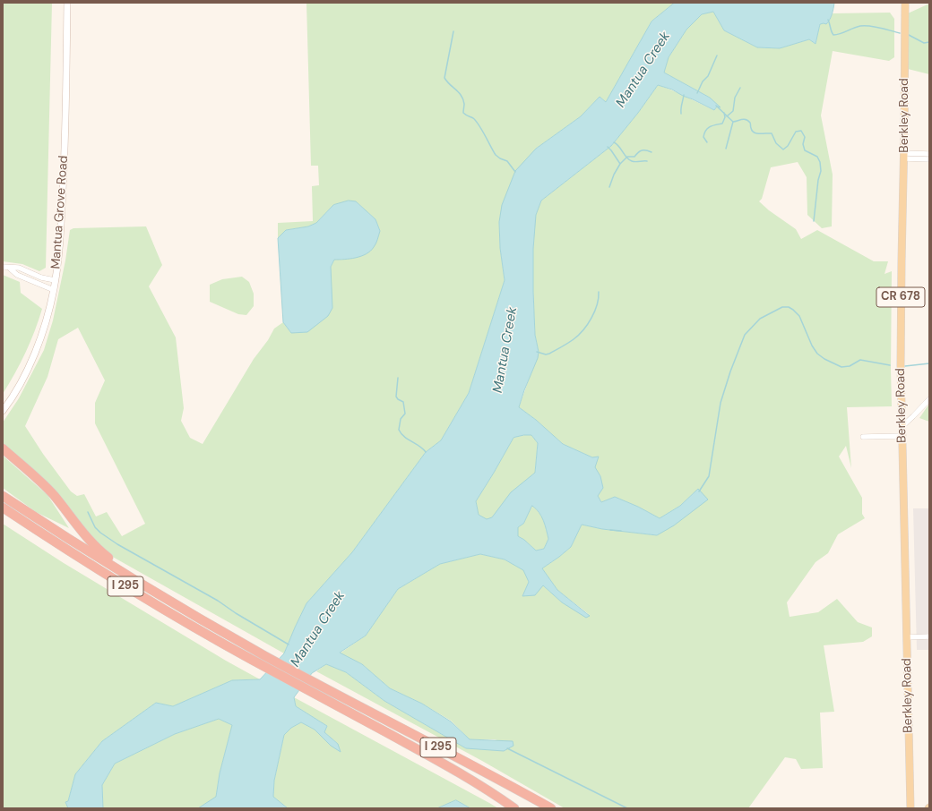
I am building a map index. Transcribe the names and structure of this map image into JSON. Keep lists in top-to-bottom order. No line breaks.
{"streets":{"highway":["I 295"],"main road":["Berkley Road","Mantua Grove Road","CR 678"]},"water":["Mantua Creek"]}
